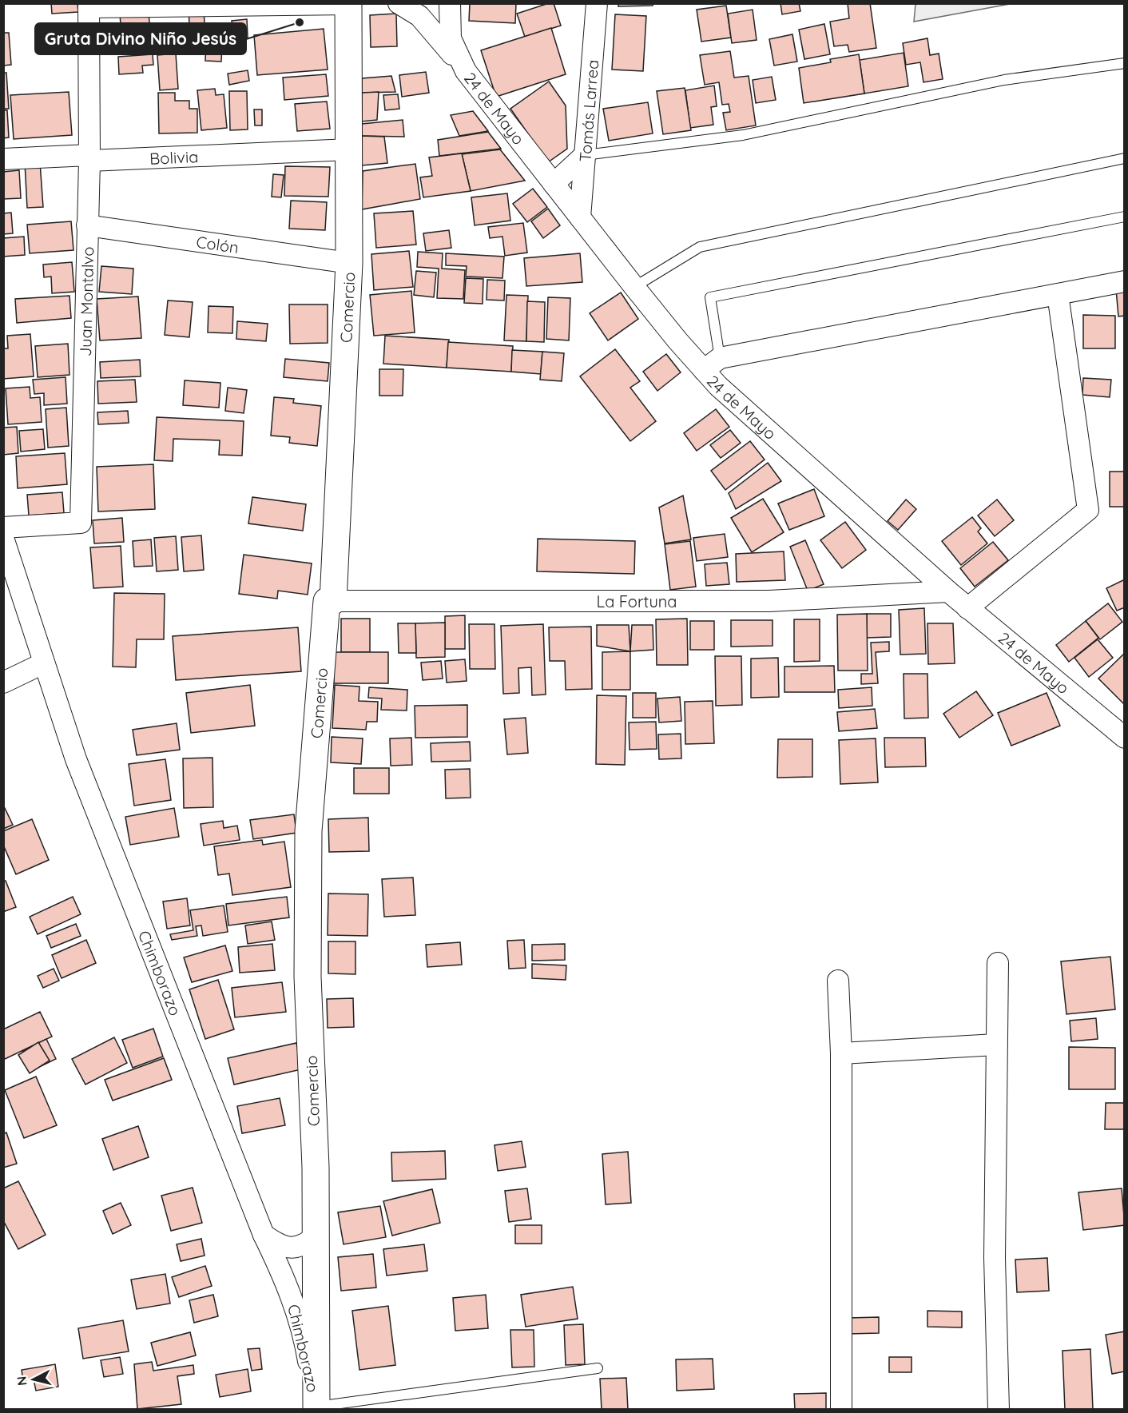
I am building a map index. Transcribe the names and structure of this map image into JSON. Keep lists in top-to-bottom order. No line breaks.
{"streets":{"street":["24 de Mayo","Tomás Larrea","Bolivia","Colón","Juan Montalvo","Comercio","La Fortuna","Chimborazo"]},"crossings":[["24 de Mayo","Tomás Larrea"],["24 de Mayo","La Fortuna"],["Bolivia","Juan Montalvo"],["Bolivia","Comercio"],["Colón","Juan Montalvo"],["Colón","Comercio"],["Comercio","La Fortuna"],["Comercio","Chimborazo"]],"places":["Gruta Divino Niño Jesús"],"north":"left"}
